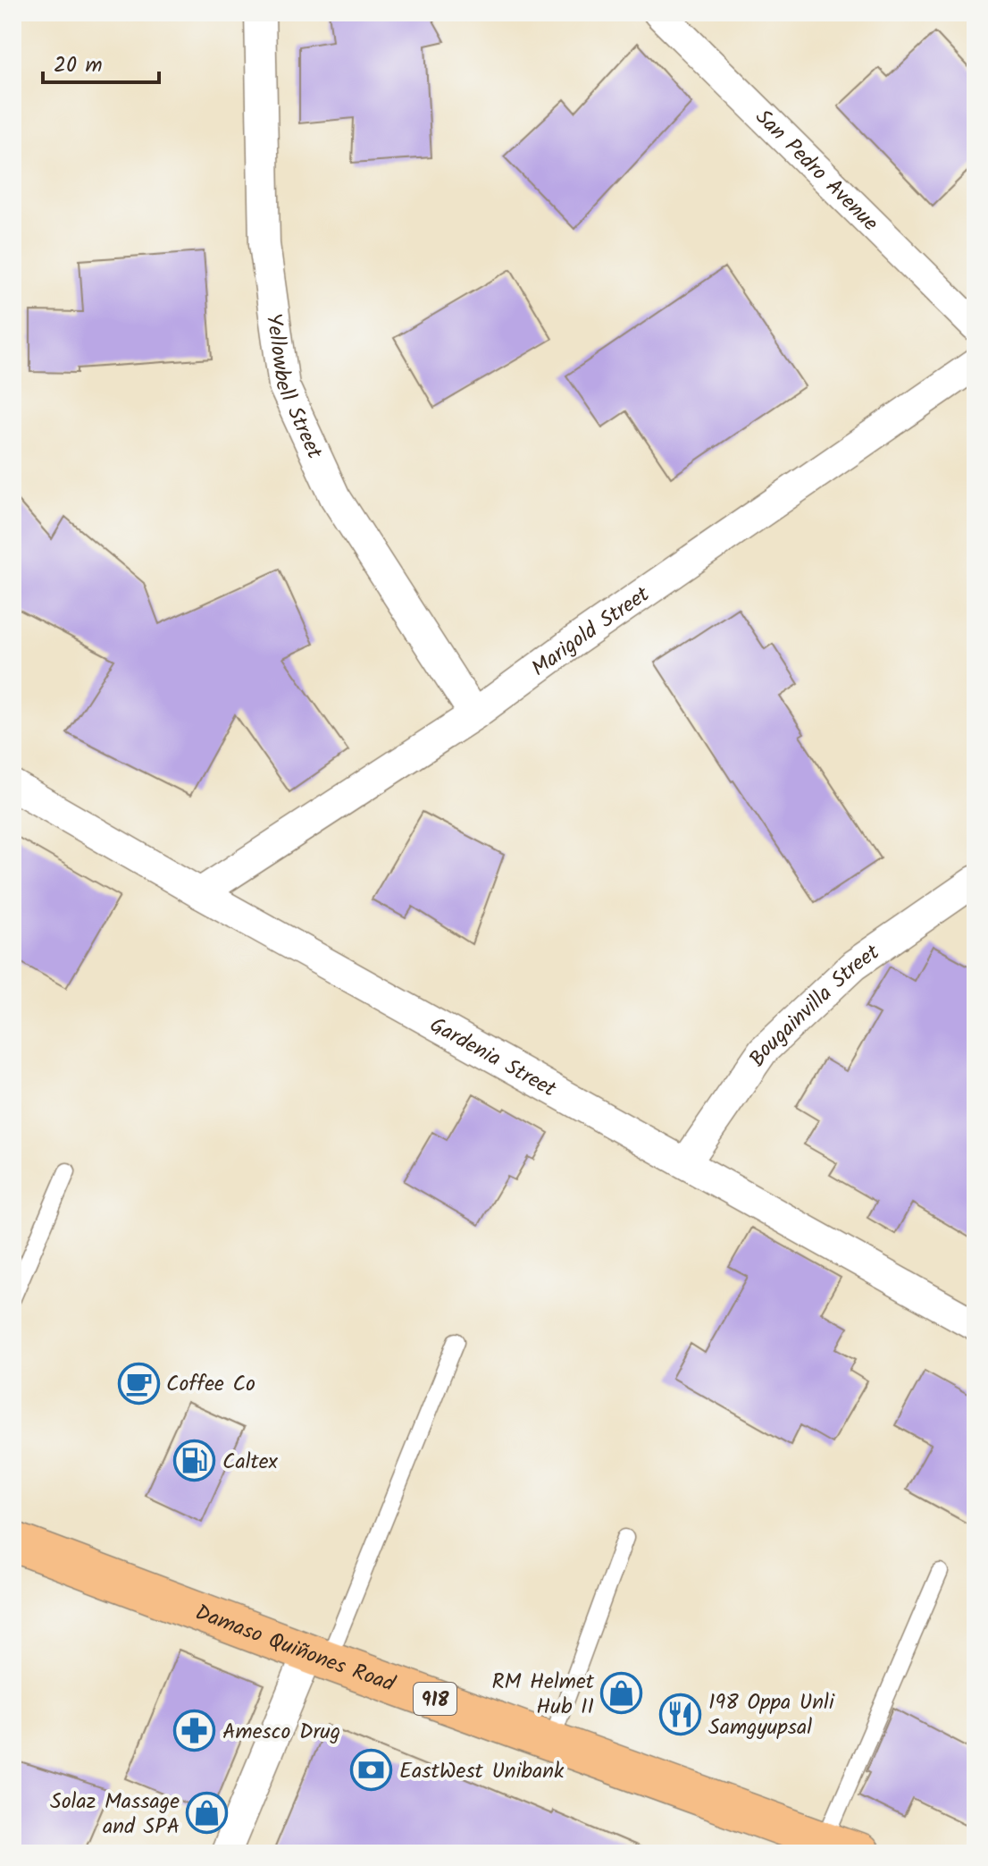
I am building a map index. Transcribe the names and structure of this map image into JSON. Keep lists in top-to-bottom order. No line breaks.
{"streets":{"main road":["Damaso Quiñones Road","918"],"street":["San Pedro Avenue","Yellowbell Street","Marigold Street","Bougainvilla Street","Gardenia Street"]},"crossings":[["Yellowbell Street","Marigold Street"],["Marigold Street","Gardenia Street"],["Bougainvilla Street","Gardenia Street"]],"places":{"cafe":["Coffee Co"],"fuel station":["Caltex"],"shop":["RM Helmet Hub II","Solaz Massage and SPA"],"restaurant":["198 Oppa Unli Samgyupsal"],"pharmacy":["Amesco Drug"],"bank":["EastWest Unibank"]},"scale_bar":"20 m"}
